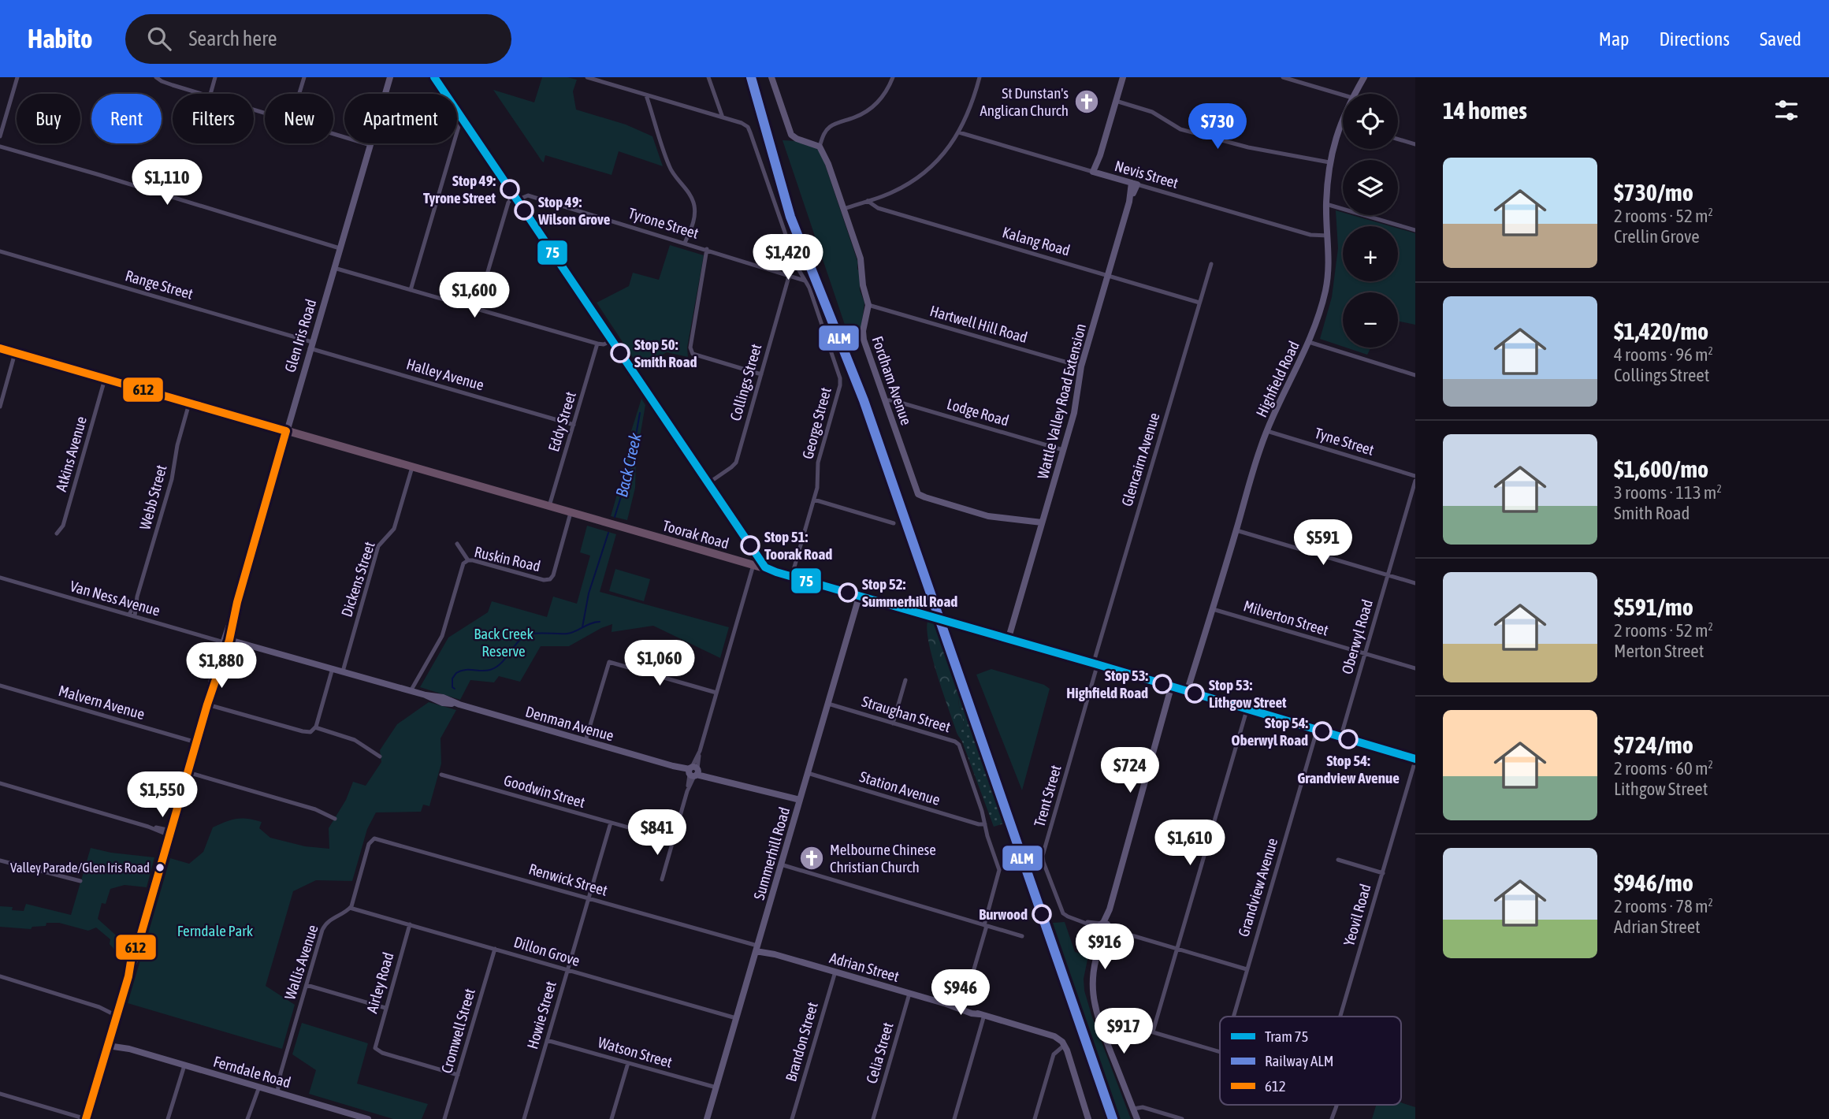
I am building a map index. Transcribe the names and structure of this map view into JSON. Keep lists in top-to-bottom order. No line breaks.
{"streets":{"highway":["Toorak Road"],"street":["Nevis Street","Tyrone Street","Kalang Road","Range Street","Hartwell Hill Road","Glen Iris Road","Halley Avenue","Highfield Road","Fordham Avenue","Collings Street","Wattle Valley Road Extension","Lodge Road","Eddy Street","George Street","Tyne Street","Atkins Avenue","Glencairn Avenue","Webb Street","Ruskin Road","Dickens Street","Van Ness Avenue","Milverton Street","Oberwyl Road","Malvern Avenue","Straughan Street","Denman Avenue","Station Avenue","Goodwin Street","Trent Street","Summerhill Road","Renwick Street","Grandview Avenue","Yeovil Road","Dillon Grove","Wallis Avenue","Adrian Street","Airley Road","Howie Street","Cromwell Street","Brandon Street","Watson Street","Celia Street","Ferndale Road"]},"crossings":[["Nevis Street","Highfield Road"],["Nevis Street","Wattle Valley Road Extension"],["Tyrone Street","Collings Street"],["Tyrone Street","George Street"],["Kalang Road","Wattle Valley Road Extension"],["Kalang Road","Glencairn Avenue"],["Range Street","Glen Iris Road"],["Range Street","Halley Avenue"],["Hartwell Hill Road","Fordham Avenue"],["Hartwell Hill Road","Wattle Valley Road Extension"],["Glen Iris Road","Halley Avenue"],["Glen Iris Road","Toorak Road"],["Glen Iris Road","Van Ness Avenue"],["Glen Iris Road","Malvern Avenue"],["Glen Iris Road","Denman Avenue"],["Glen Iris Road","Ferndale Road"],["Halley Avenue","Eddy Street"],["Highfield Road","Tyne Street"],["Highfield Road","Toorak Road"],["Highfield Road","Milverton Street"],["Fordham Avenue","Wattle Valley Road Extension"],["Fordham Avenue","Lodge Road"],["Wattle Valley Road Extension","Lodge Road"],["Wattle Valley Road Extension","Toorak Road"],["Eddy Street","Toorak Road"],["George Street","Toorak Road"],["Atkins Avenue","Toorak Road"],["Glencairn Avenue","Toorak Road"],["Glencairn Avenue","Trent Street"],["Webb Street","Toorak Road"],["Webb Street","Van Ness Avenue"],["Toorak Road","Ruskin Road"],["Toorak Road","Dickens Street"],["Toorak Road","Oberwyl Road"],["Toorak Road","Trent Street"],["Toorak Road","Summerhill Road"],["Toorak Road","Grandview Avenue"],["Toorak Road","Yeovil Road"],["Ruskin Road","Denman Avenue"],["Dickens Street","Denman Avenue"],["Van Ness Avenue","Denman Avenue"],["Milverton Street","Oberwyl Road"],["Straughan Street","Station Avenue"],["Straughan Street","Summerhill Road"],["Denman Avenue","Summerhill Road"],["Station Avenue","Summerhill Road"],["Goodwin Street","Howie Street"],["Trent Street","Grandview Avenue"],["Summerhill Road","Renwick Street"],["Summerhill Road","Dillon Grove"],["Summerhill Road","Adrian Street"],["Summerhill Road","Watson Street"],["Renwick Street","Dillon Grove"],["Renwick Street","Wallis Avenue"],["Renwick Street","Adrian Street"],["Renwick Street","Howie Street"],["Dillon Grove","Wallis Avenue"],["Dillon Grove","Airley Road"],["Dillon Grove","Howie Street"],["Dillon Grove","Cromwell Street"],["Wallis Avenue","Ferndale Road"],["Adrian Street","Brandon Street"],["Adrian Street","Celia Street"],["Airley Road","Cromwell Street"],["Howie Street","Watson Street"]],"water":["Back Creek"],"parks":["Back Creek Reserve","Ferndale Park"],"places":{"church":["St Dunstan's Anglican Church","Melbourne Chinese Christian Church"],"other":["Stop 49: Tyrone Street","Stop 49: Wilson Grove","Stop 50: Smith Road","Stop 51: Toorak Road","Stop 52: Summerhill Road","Stop 53: Highfield Road","Stop 53: Lithgow Street","Stop 54: Oberwyl Road","Stop 54: Grandview Avenue","Valley Parade/Glen Iris Road","Burwood"]},"lines":["tram line 75","rail line ALM","transit line 612"],"legend":["Tram 75","Railway ALM","612"],"page":{"header":"Habito","search":"Search here","nav":["Map","Directions","Saved"],"heading":"14 homes","map_buttons":["+","−"],"chip":["Buy","Rent","Filters","New","Apartment"],"price":["$730","$1,110","$1,420","$1,600","$591","$1,060","$1,880","$724","$1,550","$841","$1,610","$916","$946","$917"],"list":[{"name":"$730/mo","note":"2 rooms · 52 m² · Crellin Grove"},{"name":"$1,420/mo","note":"4 rooms · 96 m² · Collings Street"},{"name":"$1,600/mo","note":"3 rooms · 113 m² · Smith Road"},{"name":"$591/mo","note":"2 rooms · 52 m² · Merton Street"},{"name":"$724/mo","note":"2 rooms · 60 m² · Lithgow Street"},{"name":"$946/mo","note":"2 rooms · 78 m² · Adrian Street"}]}}
